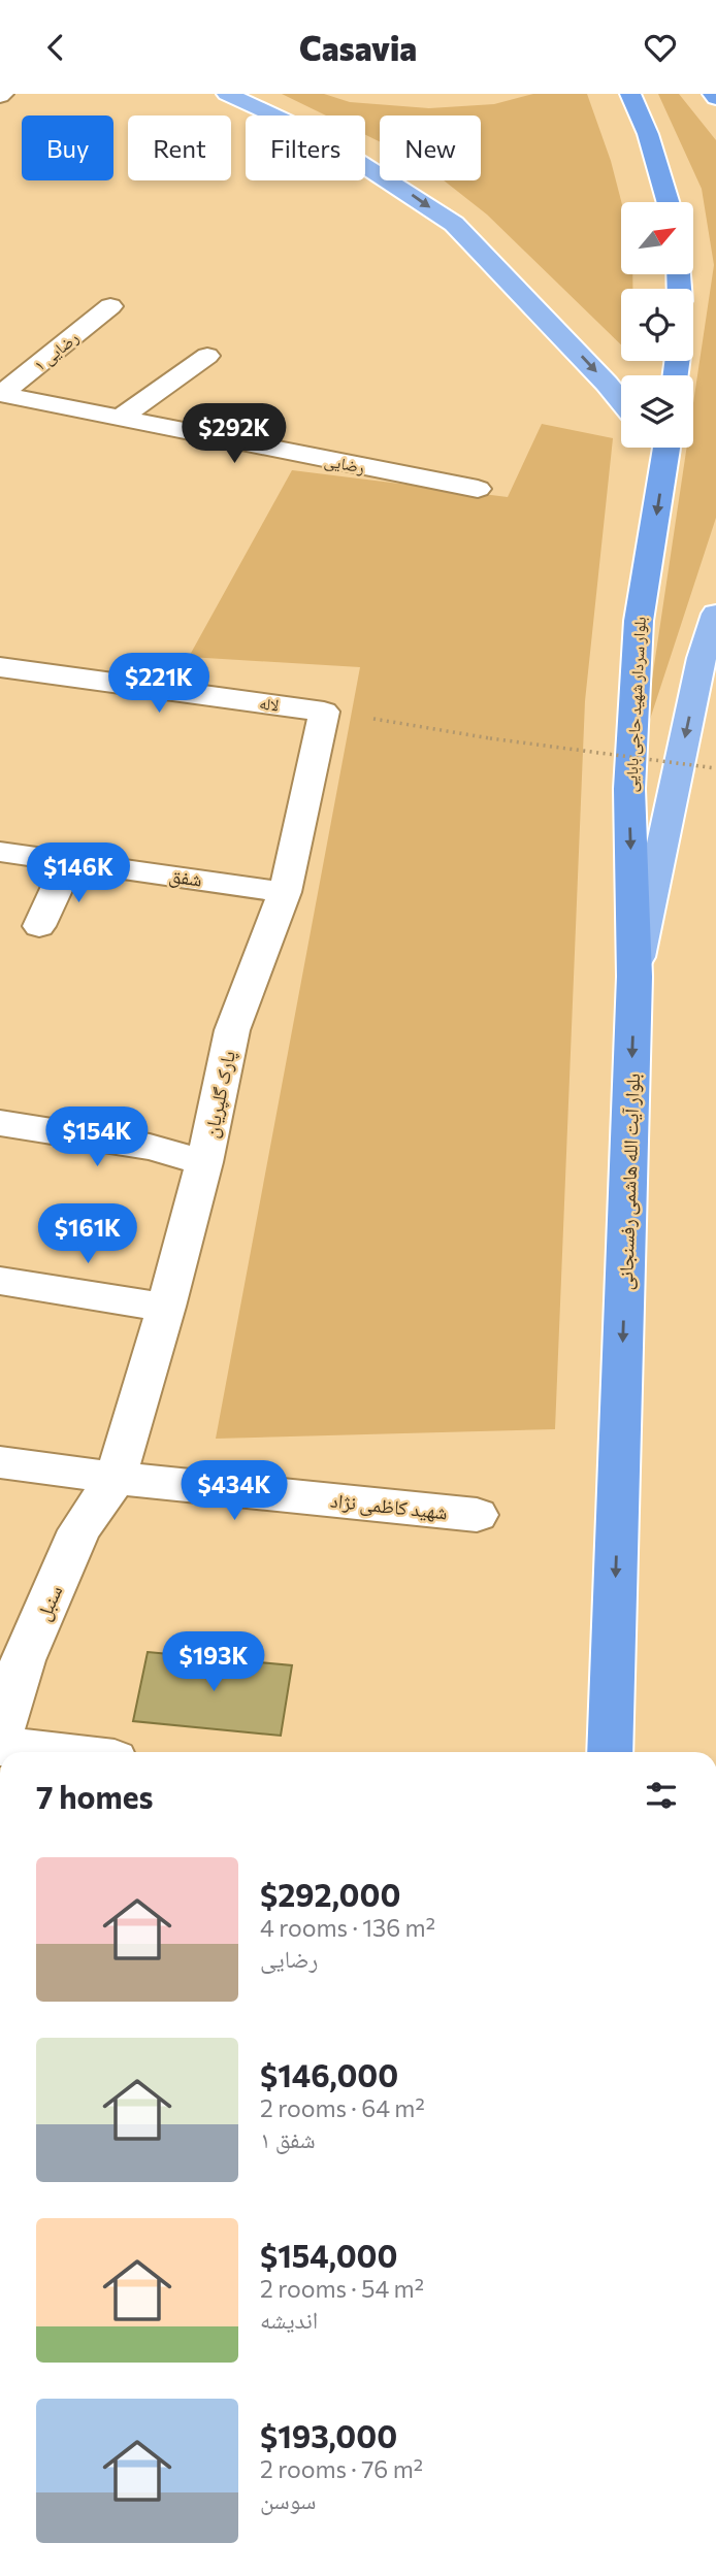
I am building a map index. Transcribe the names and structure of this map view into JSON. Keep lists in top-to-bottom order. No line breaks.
{"streets":{"highway":["بلوار سردار شهید حاجی بابایی","بلوار آیت الله هاشمی رفسنجانی"],"street":["رضایی ۱","رضایی","لاله","شفق","پارک گلپریان","شهید کاظمی نژاد","سنبل"]},"crossings":[["رضایی ۱","رضایی"],["لاله","پارک گلپریان"],["بلوار سردار شهید حاجی بابایی","بلوار آیت الله هاشمی رفسنجانی"],["شفق","پارک گلپریان"],["پارک گلپریان","شهید کاظمی نژاد"],["پارک گلپریان","سنبل"],["شهید کاظمی نژاد","سنبل"]],"one_way":["بلوار سردار شهید حاجی بابایی","بلوار آیت الله هاشمی رفسنجانی"],"north":"top right","page":{"header":"Casavia","chip":["Buy","Rent","Filters","New"],"price":["$292K","$221K","$146K","$154K","$161K","$434K","$193K"],"heading":"7 homes","list":[{"name":"$292,000","note":"4 rooms · 136 m² · رضایی"},{"name":"$146,000","note":"2 rooms · 64 m² · شفق ۱"},{"name":"$154,000","note":"2 rooms · 54 m² · اندیشه"},{"name":"$193,000","note":"2 rooms · 76 m² · سوسن"}]}}
